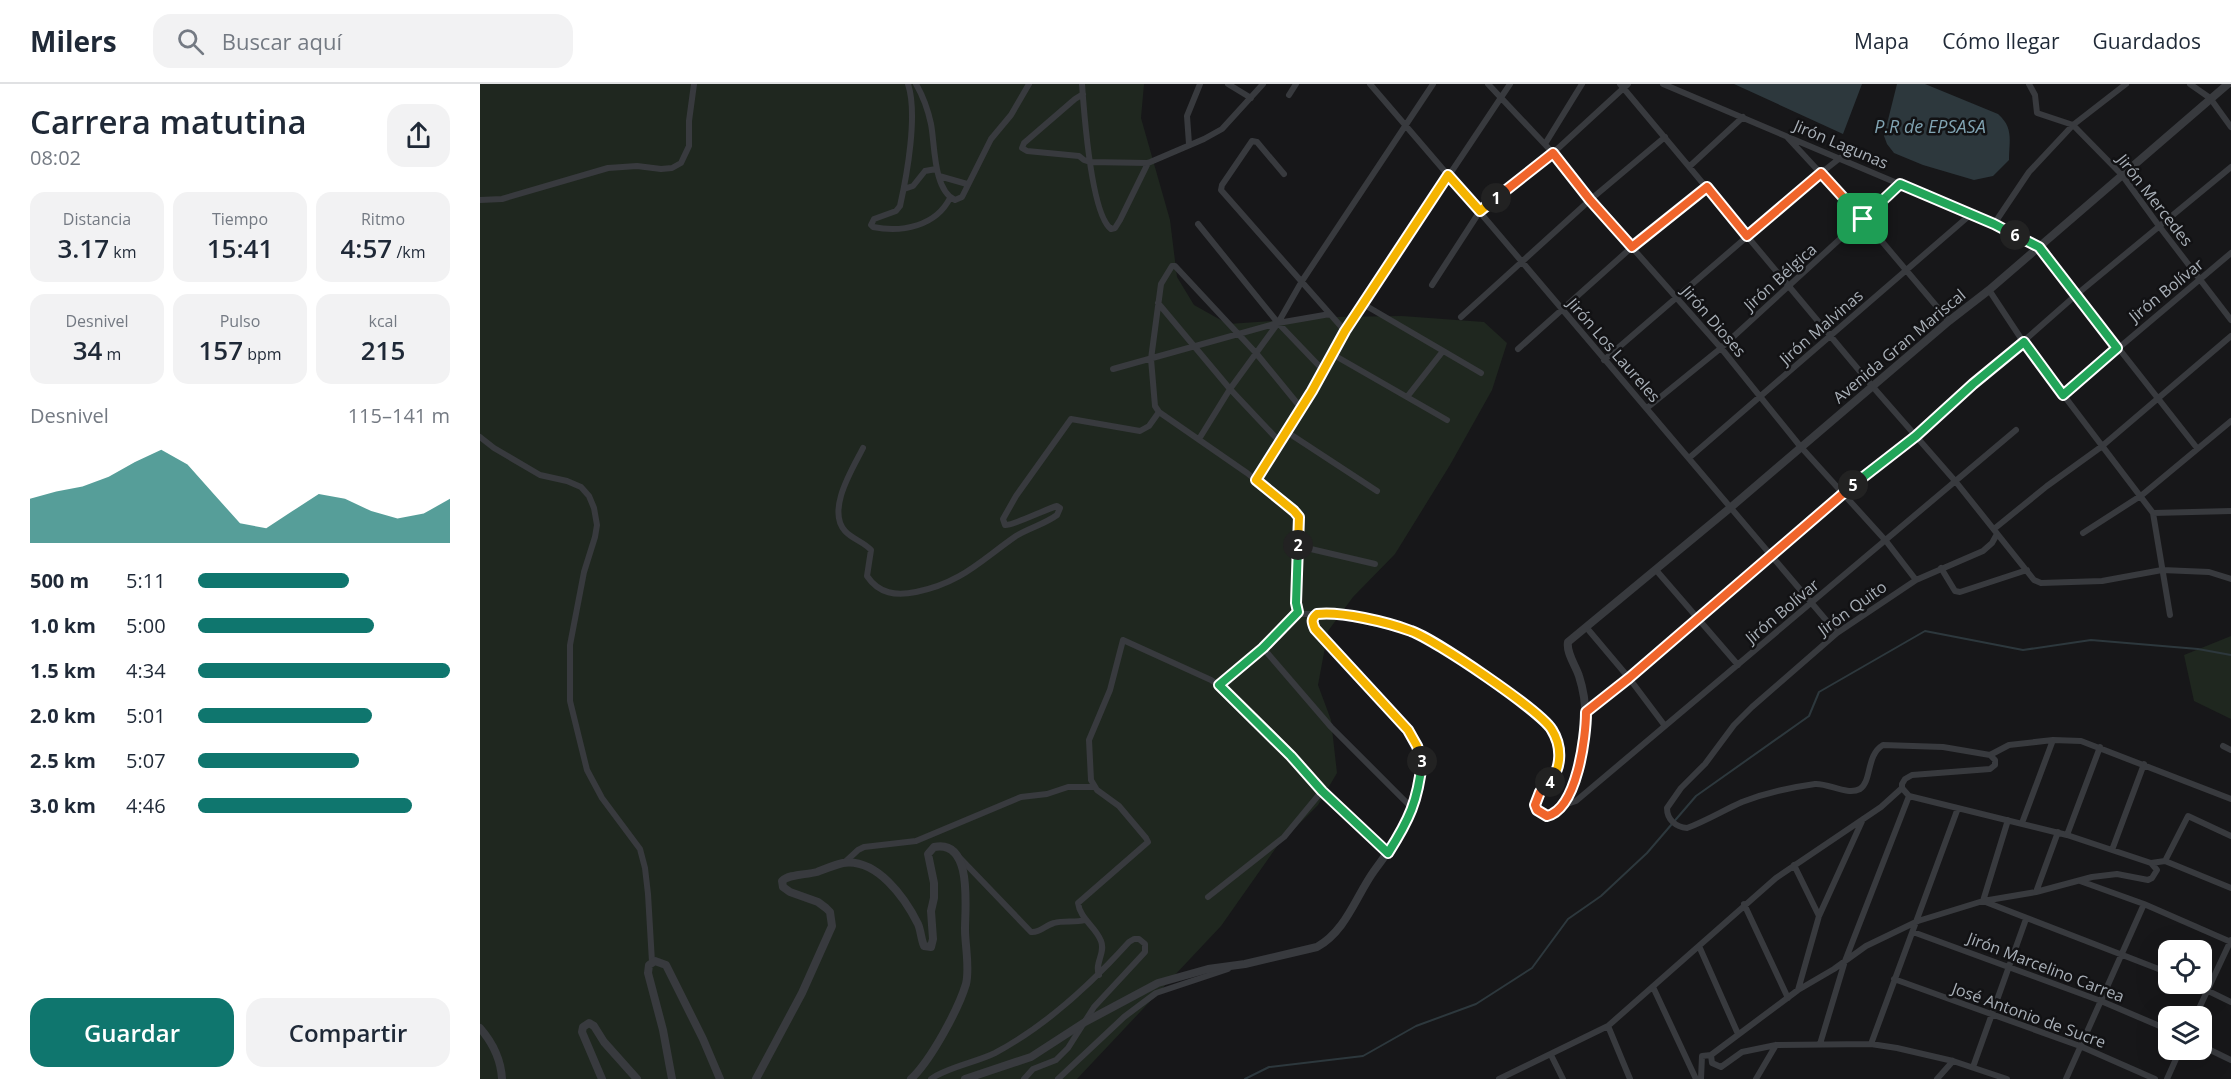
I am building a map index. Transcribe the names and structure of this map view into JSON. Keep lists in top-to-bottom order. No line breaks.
{"streets":{"street":["Jirón Lagunas","Jirón Mercedes","Jirón Bélgica","Jirón Bolívar","Jirón Dioses","Jirón Malvinas","Avenida Gran Mariscal","Jirón Los Laureles","Jirón Quito","Jirón Marcelino Carrea","José Antonio de Sucre"]},"crossings":[["Jirón Lagunas","Jirón Bélgica"],["Jirón Lagunas","Jirón Malvinas"],["Jirón Lagunas","Avenida Gran Mariscal"],["Jirón Mercedes","Jirón Bolívar"],["Jirón Mercedes","Avenida Gran Mariscal"],["Jirón Bélgica","Jirón Dioses"],["Jirón Bélgica","Jirón Los Laureles"],["Jirón Bolívar","Jirón Dioses"],["Jirón Bolívar","Jirón Los Laureles"],["Jirón Dioses","Jirón Malvinas"],["Jirón Dioses","Avenida Gran Mariscal"],["Jirón Dioses","Jirón Quito"],["Jirón Malvinas","Jirón Los Laureles"],["Avenida Gran Mariscal","Jirón Los Laureles"],["Jirón Los Laureles","Jirón Quito"]],"water":["P.R de EPSASA"],"page":{"header":"Milers","search":"Buscar aquí","nav":["Mapa","Cómo llegar","Guardados"],"heading":["Carrera matutina","08:02"],"pins":["1","6","5","2","3","4"],"stats":[["Distancia","3.17 km"],["Tiempo","15:41"],["Ritmo","4:57 /km"],["Desnivel","34 m"],["Pulso","157 bpm"],["kcal","215"]],"chart":["Desnivel","115–141 m"],"list":[{"name":"500 m","note":"5:11"},{"name":"1.0 km","note":"5:00"},{"name":"1.5 km","note":"4:34"},{"name":"2.0 km","note":"5:01"},{"name":"2.5 km","note":"5:07"},{"name":"3.0 km","note":"4:46"}],"buttons":["Guardar","Compartir"]}}
